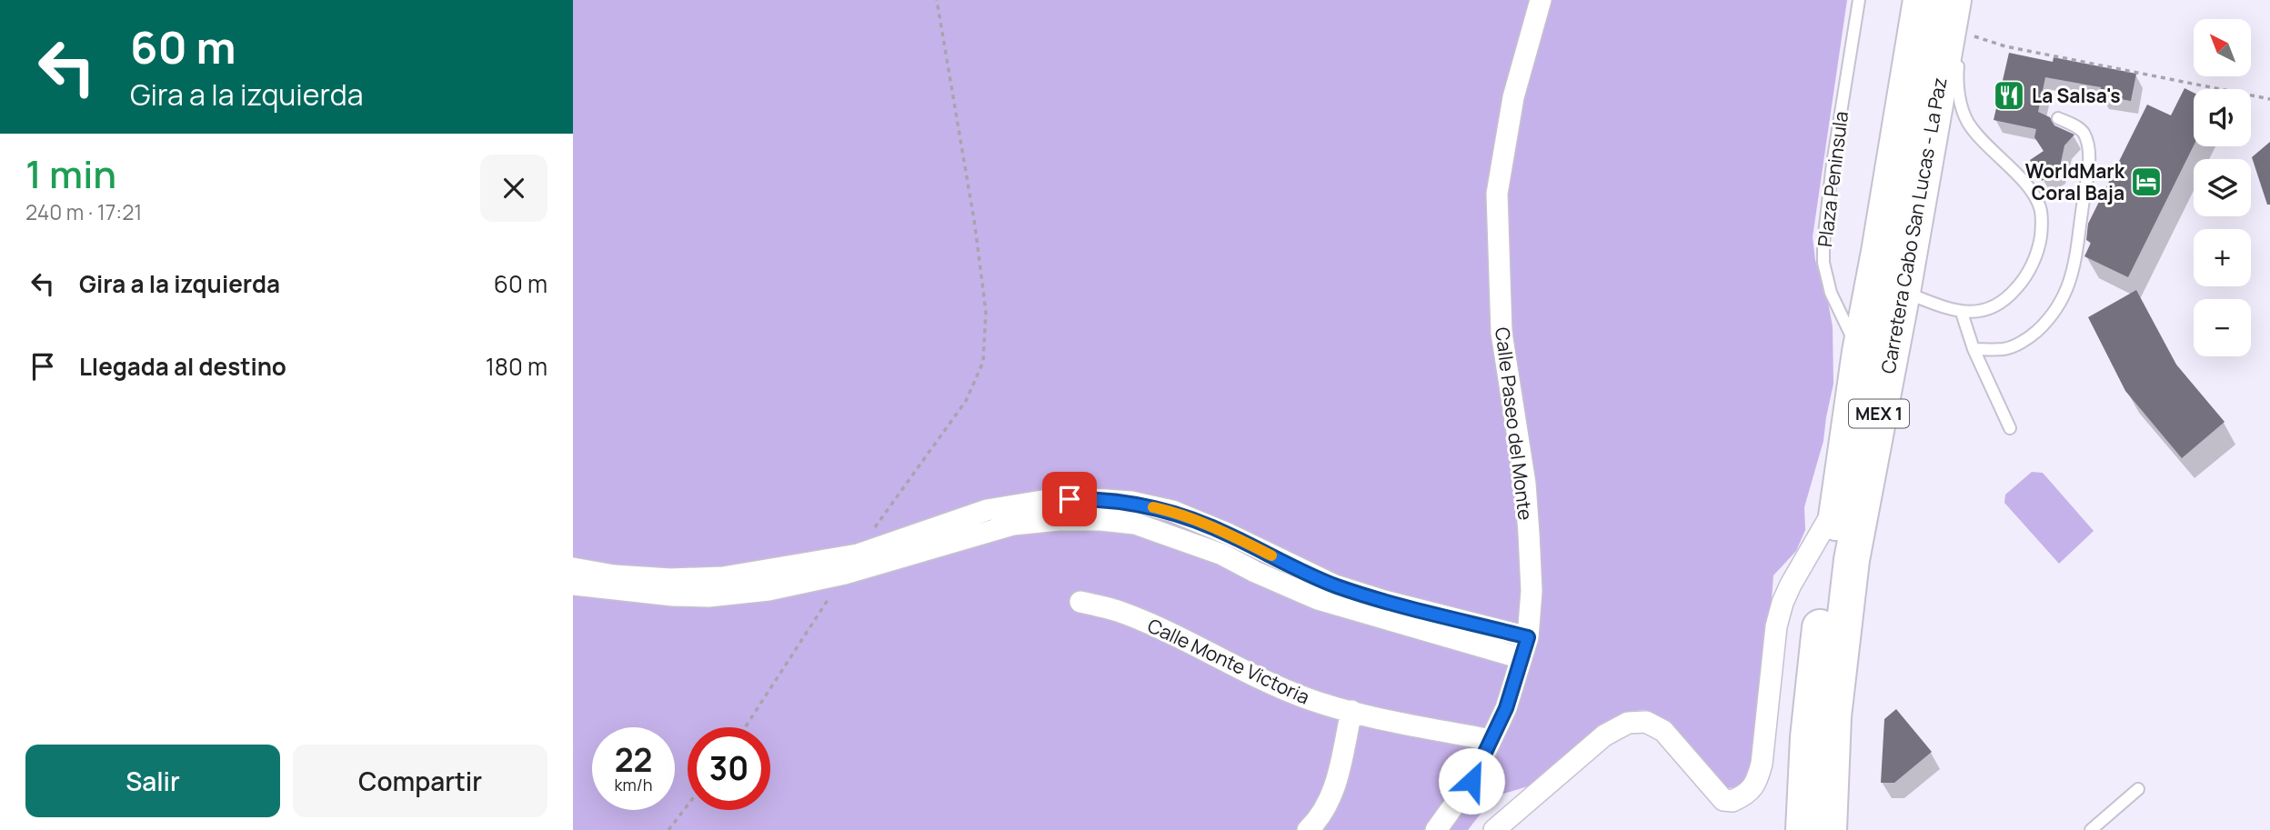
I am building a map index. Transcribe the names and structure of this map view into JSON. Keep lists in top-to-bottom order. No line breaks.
{"streets":{"highway":["Carretera Cabo San Lucas - La Paz","MEX 1"],"street":["Calle Paseo del Monte","Calle Monte Victoria"],"lane":["Plaza Peninsula"]},"crossings":[["Plaza Peninsula","Carretera Cabo San Lucas - La Paz"],["Calle Paseo del Monte","Calle Monte Victoria"]],"places":{"restaurant":["La Salsa's"],"hotel":["WorldMark Coral Baja"]},"north":"top left","page":{"turn":["60 m","Gira a la izquierda"],"map_buttons":["+","−"],"heading":["1 min","240 m · 17:21"],"list":[{"name":"Gira a la izquierda","value":"60 m"},{"name":"Llegada al destino","value":"180 m"}],"speed":"22 km/h","limit":"30","buttons":["Salir","Compartir"]}}
